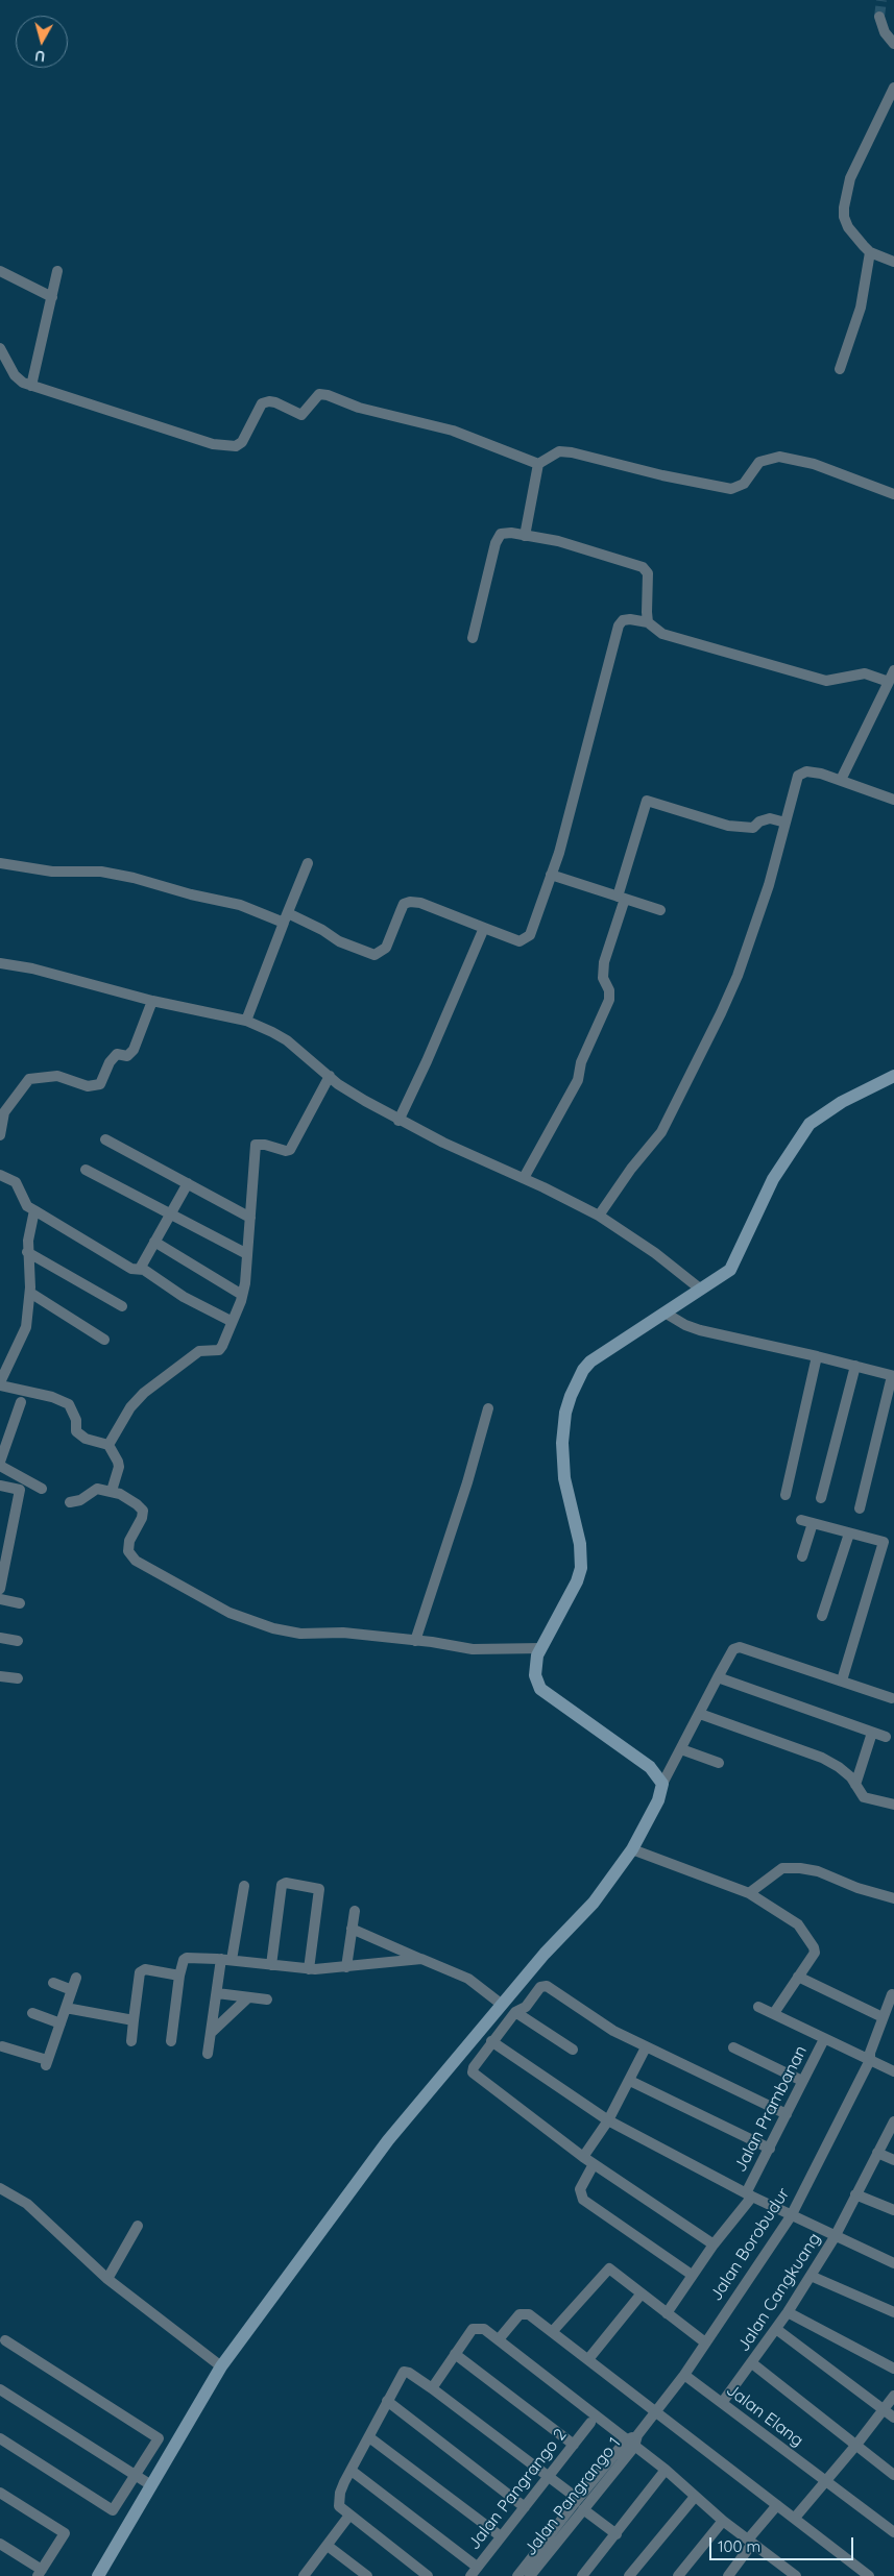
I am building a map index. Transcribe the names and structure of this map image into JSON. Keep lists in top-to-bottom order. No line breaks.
{"streets":{"street":["Jalan Prambanan","Jalan Borobudur","Jalan Cangkuang","Jalan Elang","Jalan Pangrango 2","Jalan Pangrango 1"]},"crossings":[["Jalan Prambanan","Jalan Cangkuang"],["Jalan Borobudur","Jalan Cangkuang"],["Jalan Borobudur","Jalan Elang"],["Jalan Borobudur","Jalan Pangrango 1"],["Jalan Cangkuang","Jalan Elang"]],"scale_bar":"100 m","north":"bottom"}
